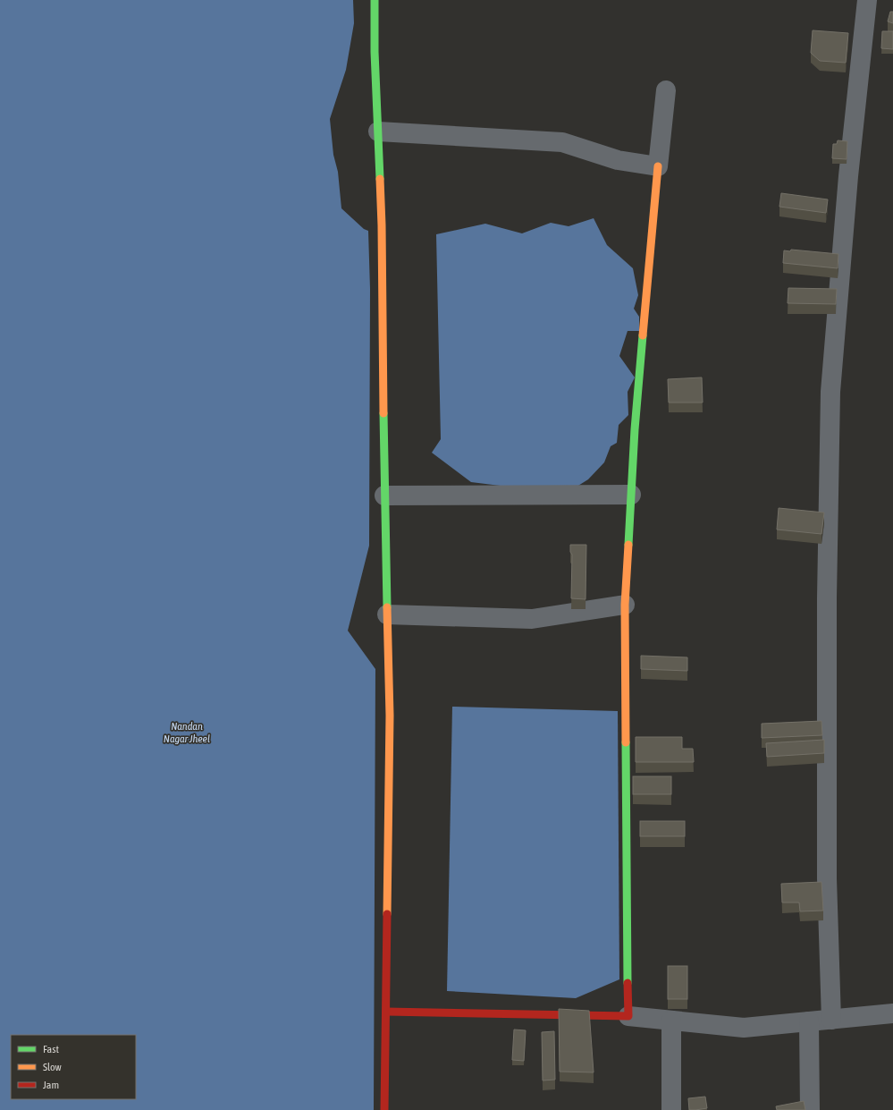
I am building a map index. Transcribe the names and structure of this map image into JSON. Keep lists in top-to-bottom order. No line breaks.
{"water":["Nandan Nagar Jheel"],"legend":["Fast","Slow","Jam"]}
